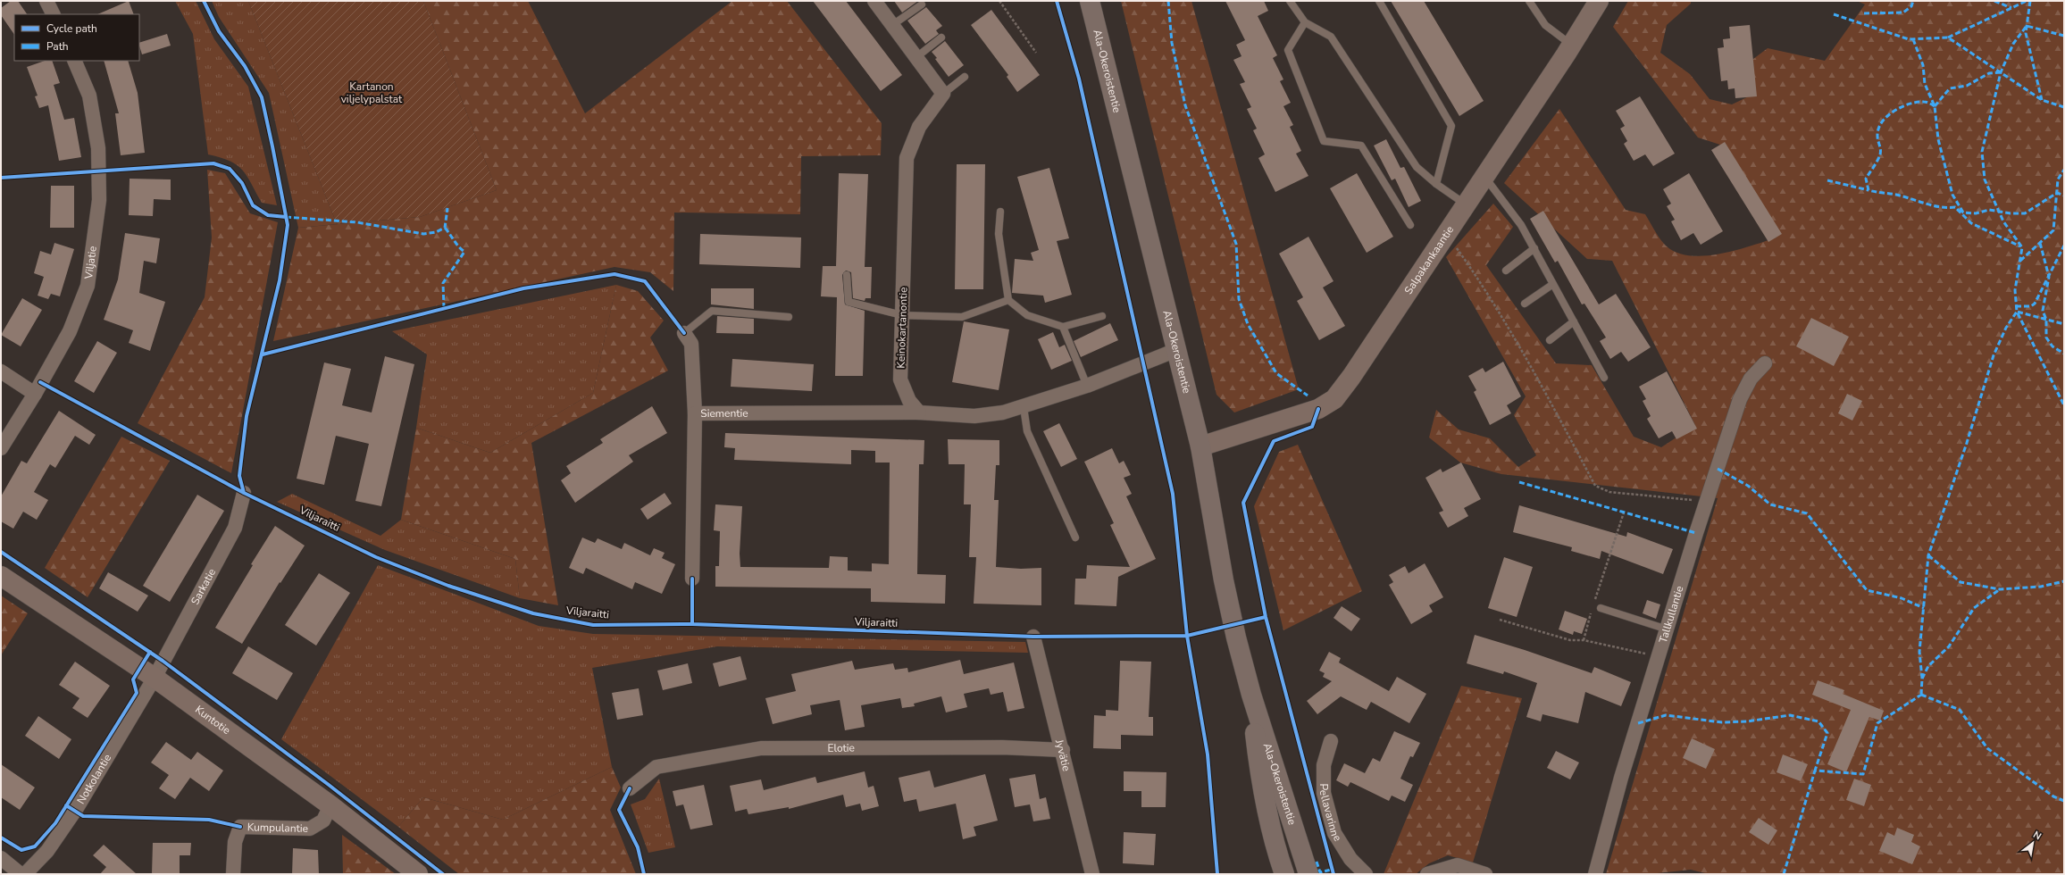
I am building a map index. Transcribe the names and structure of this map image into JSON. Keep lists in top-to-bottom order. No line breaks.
{"streets":{"main road":["Ala-Okeroistentie"],"street":["Salpakankaantie","Viljatie","Keinokartanontie","Siementie","Sarkatie","Tallkullantie","Kuntotie","Elotie","Jyvätie","Notkolantie","Pellavarinne","Kumpulantie"],"cycle path":["Viljaraitti"]},"crossings":[["Ala-Okeroistentie","Salpakankaantie"],["Keinokartanontie","Siementie"],["Sarkatie","Kuntotie"],["Sarkatie","Notkolantie"],["Kuntotie","Notkolantie"],["Kuntotie","Kumpulantie"],["Elotie","Jyvätie"]],"parks":["Kartanon viljelypalstat"],"legend":["Cycle path","Path"],"north":"top right"}
